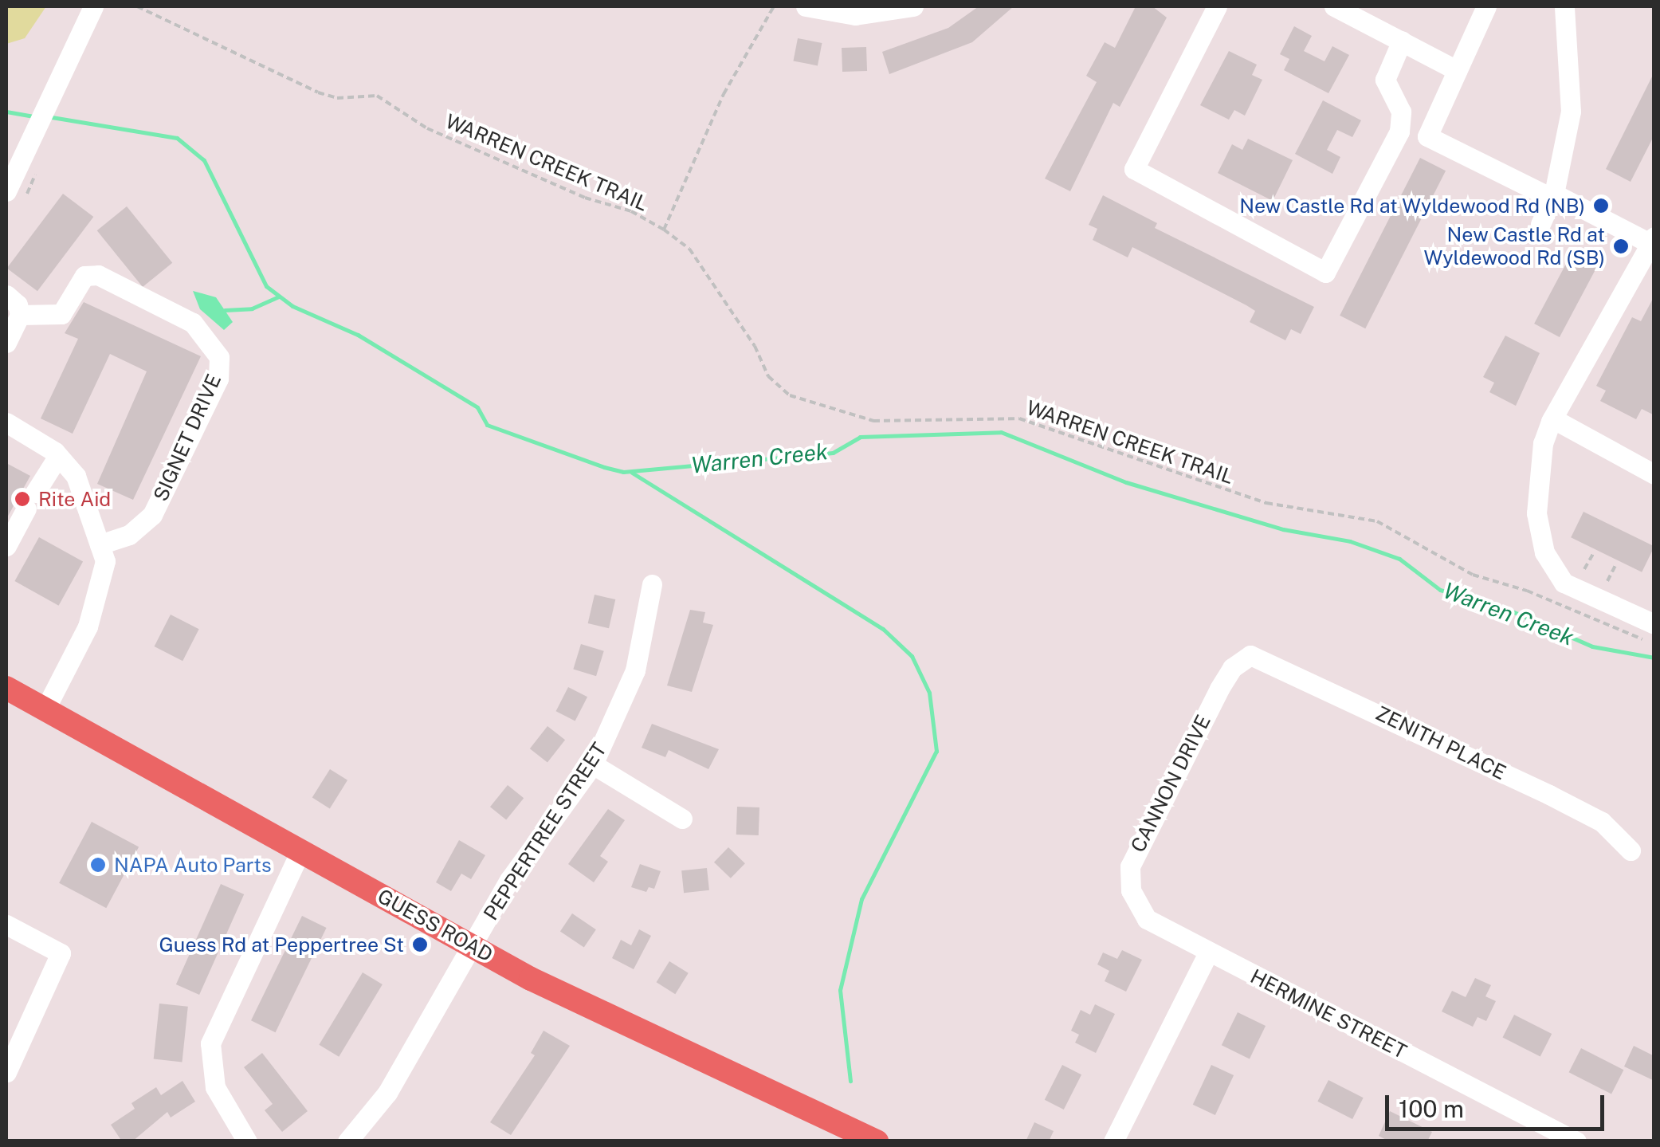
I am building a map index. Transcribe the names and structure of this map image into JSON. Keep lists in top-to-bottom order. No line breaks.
{"streets":{"main road":["GUESS ROAD"],"street":["SIGNET DRIVE","ZENITH PLACE","CANNON DRIVE","PEPPERTREE STREET","HERMINE STREET"],"path":["WARREN CREEK TRAIL"]},"crossings":[["ZENITH PLACE","CANNON DRIVE"],["CANNON DRIVE","HERMINE STREET"],["PEPPERTREE STREET","GUESS ROAD"]],"water":["Warren Creek"],"places":["New Castle Rd at Wyldewood Rd (NB)","New Castle Rd at Wyldewood Rd (SB)","Rite Aid","NAPA Auto Parts","Guess Rd at Peppertree St"],"scale_bar":"100 m"}
